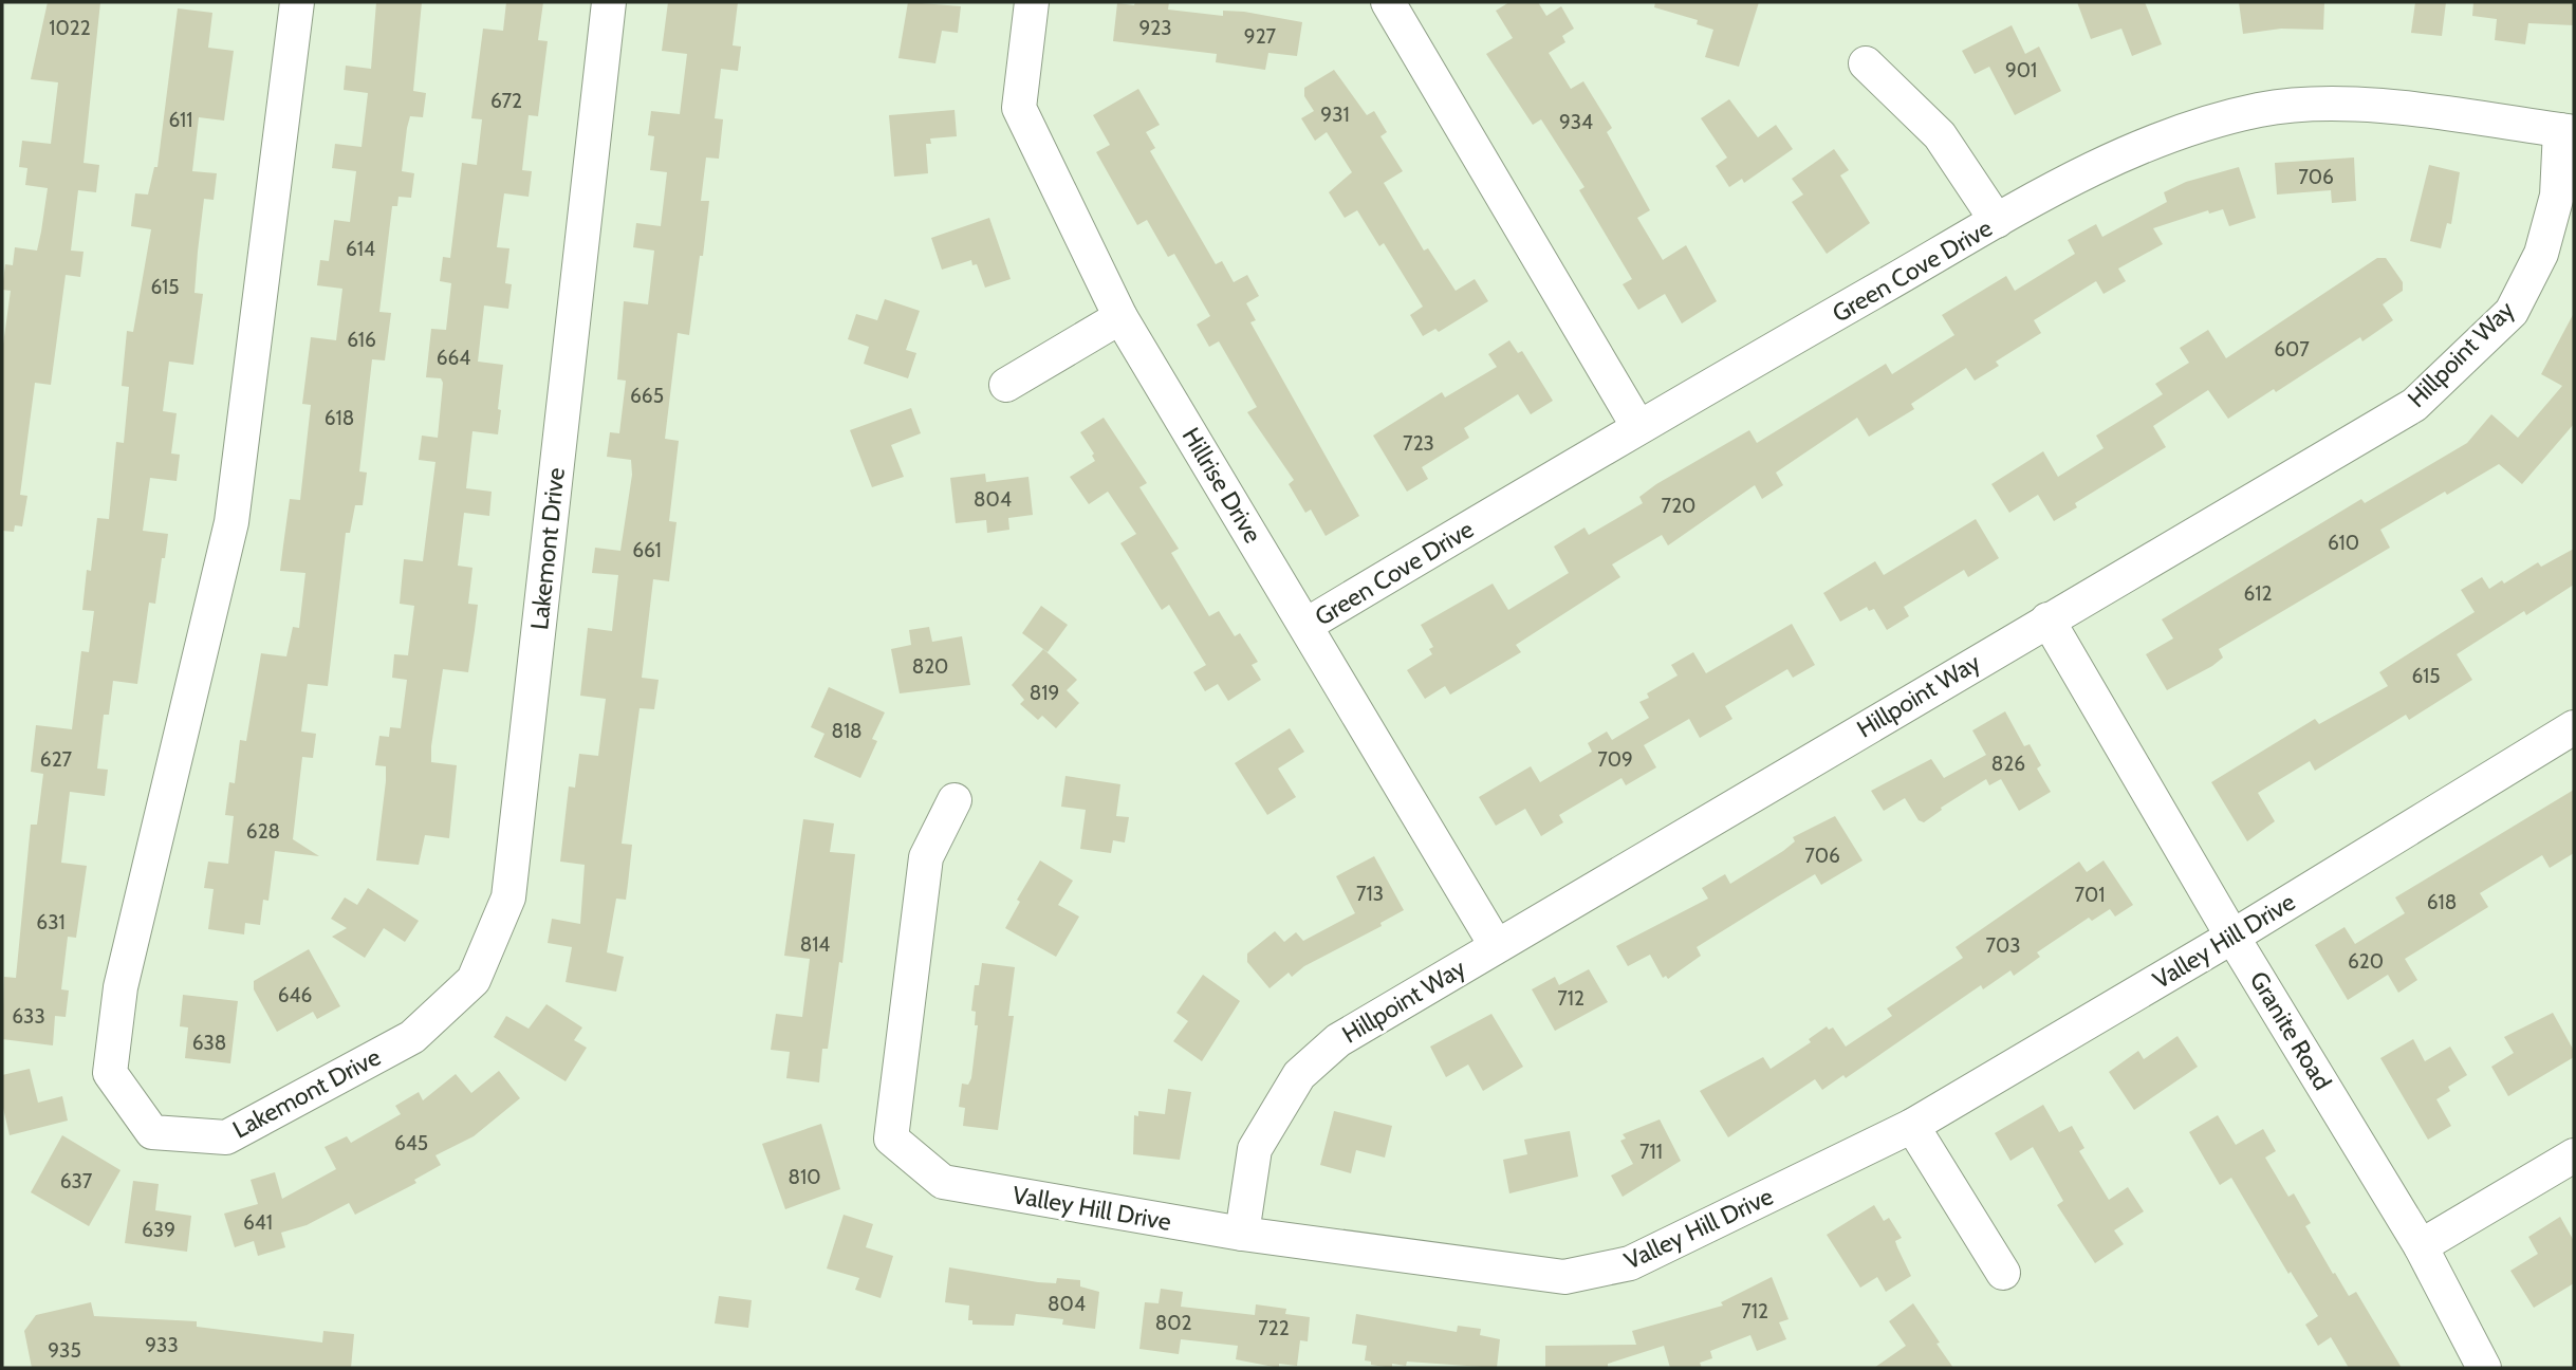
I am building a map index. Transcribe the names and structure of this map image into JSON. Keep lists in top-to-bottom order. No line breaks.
{"streets":{"street":["Green Cove Drive","Hillpoint Way","Hillrise Drive","Lakemont Drive","Valley Hill Drive","Granite Road"]},"crossings":[["Green Cove Drive","Hillpoint Way"],["Green Cove Drive","Hillrise Drive"],["Hillpoint Way","Hillrise Drive"],["Hillpoint Way","Valley Hill Drive"],["Hillpoint Way","Granite Road"],["Valley Hill Drive","Granite Road"]],"house_numbers":["1022","923","927","901","672","931","611","934","706","614","615","616","607","664","665","618","723","804","720","610","661","612","820","615","819","818","627","709","826","628","706","713","701","618","631","814","703","620","646","712","633","638","645","711","810","637","641","639","804","712","802","722","933","935"]}
